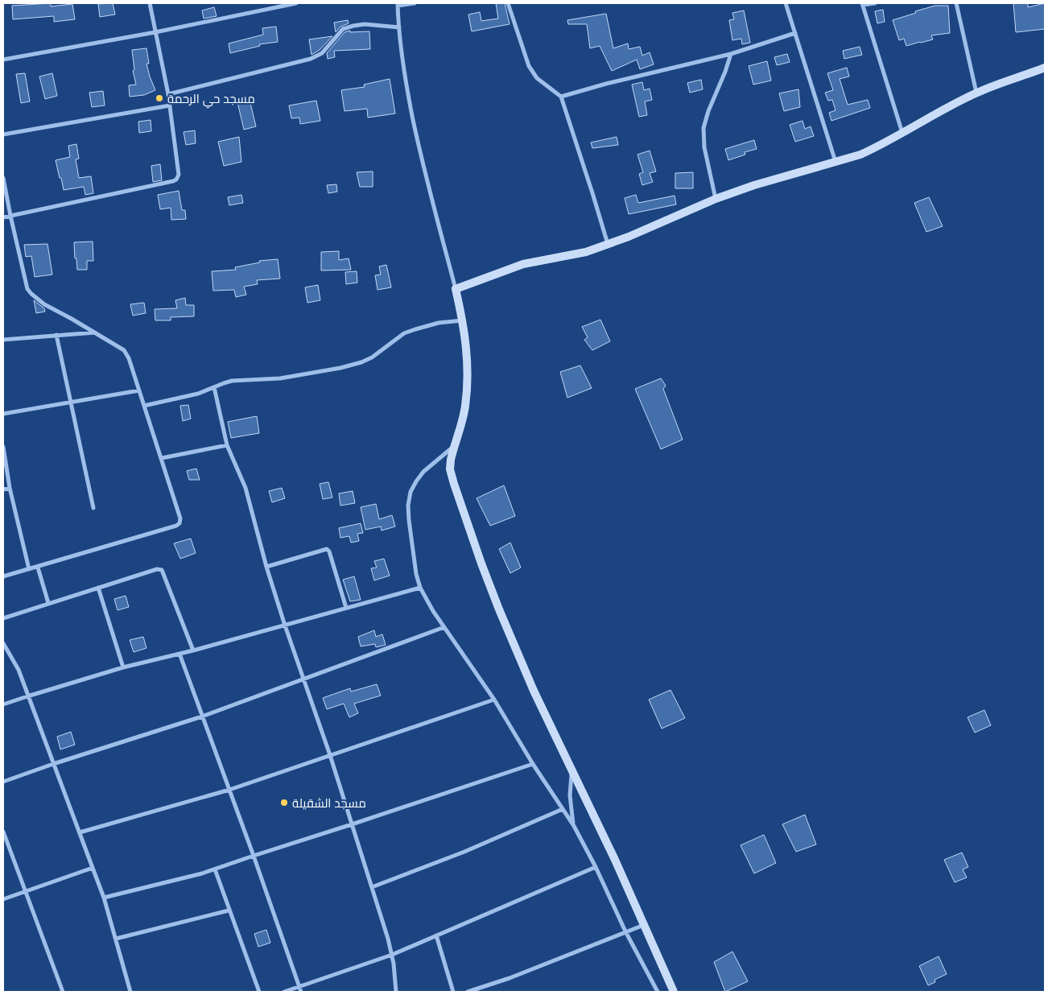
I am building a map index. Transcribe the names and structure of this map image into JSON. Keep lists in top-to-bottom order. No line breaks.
{"places":["مسجد حي الرحمة","مسجد الشقيلة"]}
